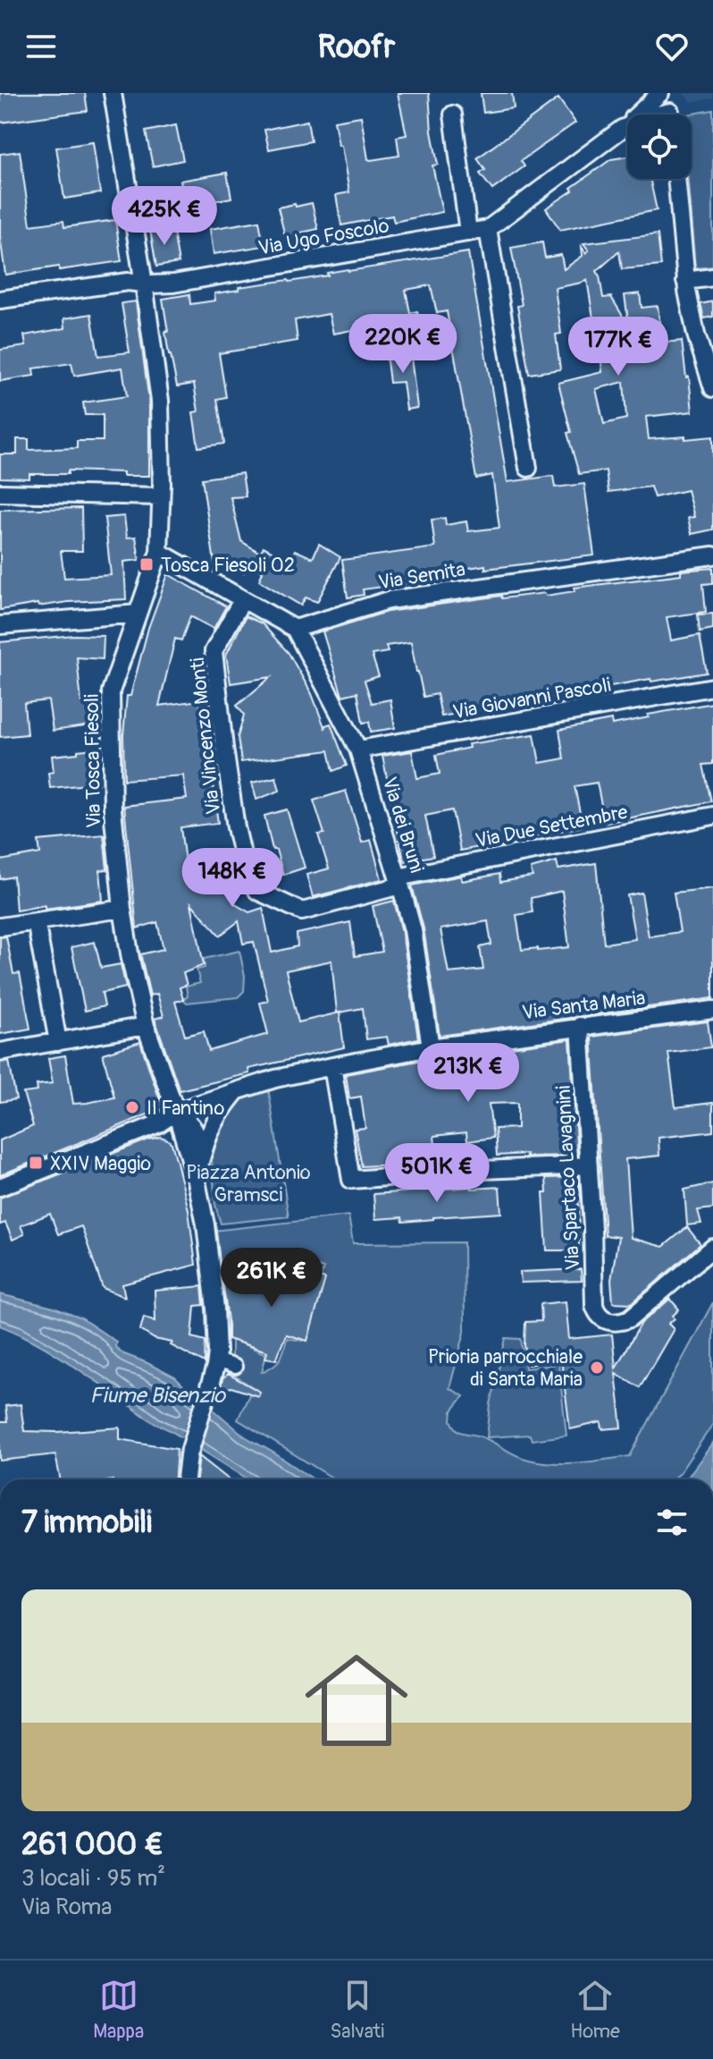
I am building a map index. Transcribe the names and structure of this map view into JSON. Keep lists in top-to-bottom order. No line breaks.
{"streets":{"street":["Via Ugo Foscolo","Via Semita","Via Giovanni Pascoli","Via Vincenzo Monti","Via Tosca Fiesoli","Via dei Bruni","Via Due Settembre","Via Santa Maria","Via Spartaco Lavagnini"]},"crossings":[["Via Ugo Foscolo","Via Tosca Fiesoli"],["Via Semita","Via dei Bruni"],["Via Giovanni Pascoli","Via dei Bruni"],["Via Vincenzo Monti","Via dei Bruni"],["Via Vincenzo Monti","Via Due Settembre"],["Via dei Bruni","Via Due Settembre"],["Via dei Bruni","Via Santa Maria"],["Via Santa Maria","Via Spartaco Lavagnini"]],"water":["Fiume Bisenzio"],"parks":["Piazza Antonio Gramsci"],"places":{"transit":["Tosca Fiesoli 02","XXIV Maggio"],"other":["Il Fantino","Prioria parrocchiale di Santa Maria"]},"page":{"header":"Roofr","price":["425K €","220K €","177K €","148K €","213K €","501K €","261K €"],"heading":"7 immobili","list":[{"name":"261 000 €","note":"3 locali · 95 m² · Via Roma"}],"tabs":["Mappa","Salvati","Home"]}}
